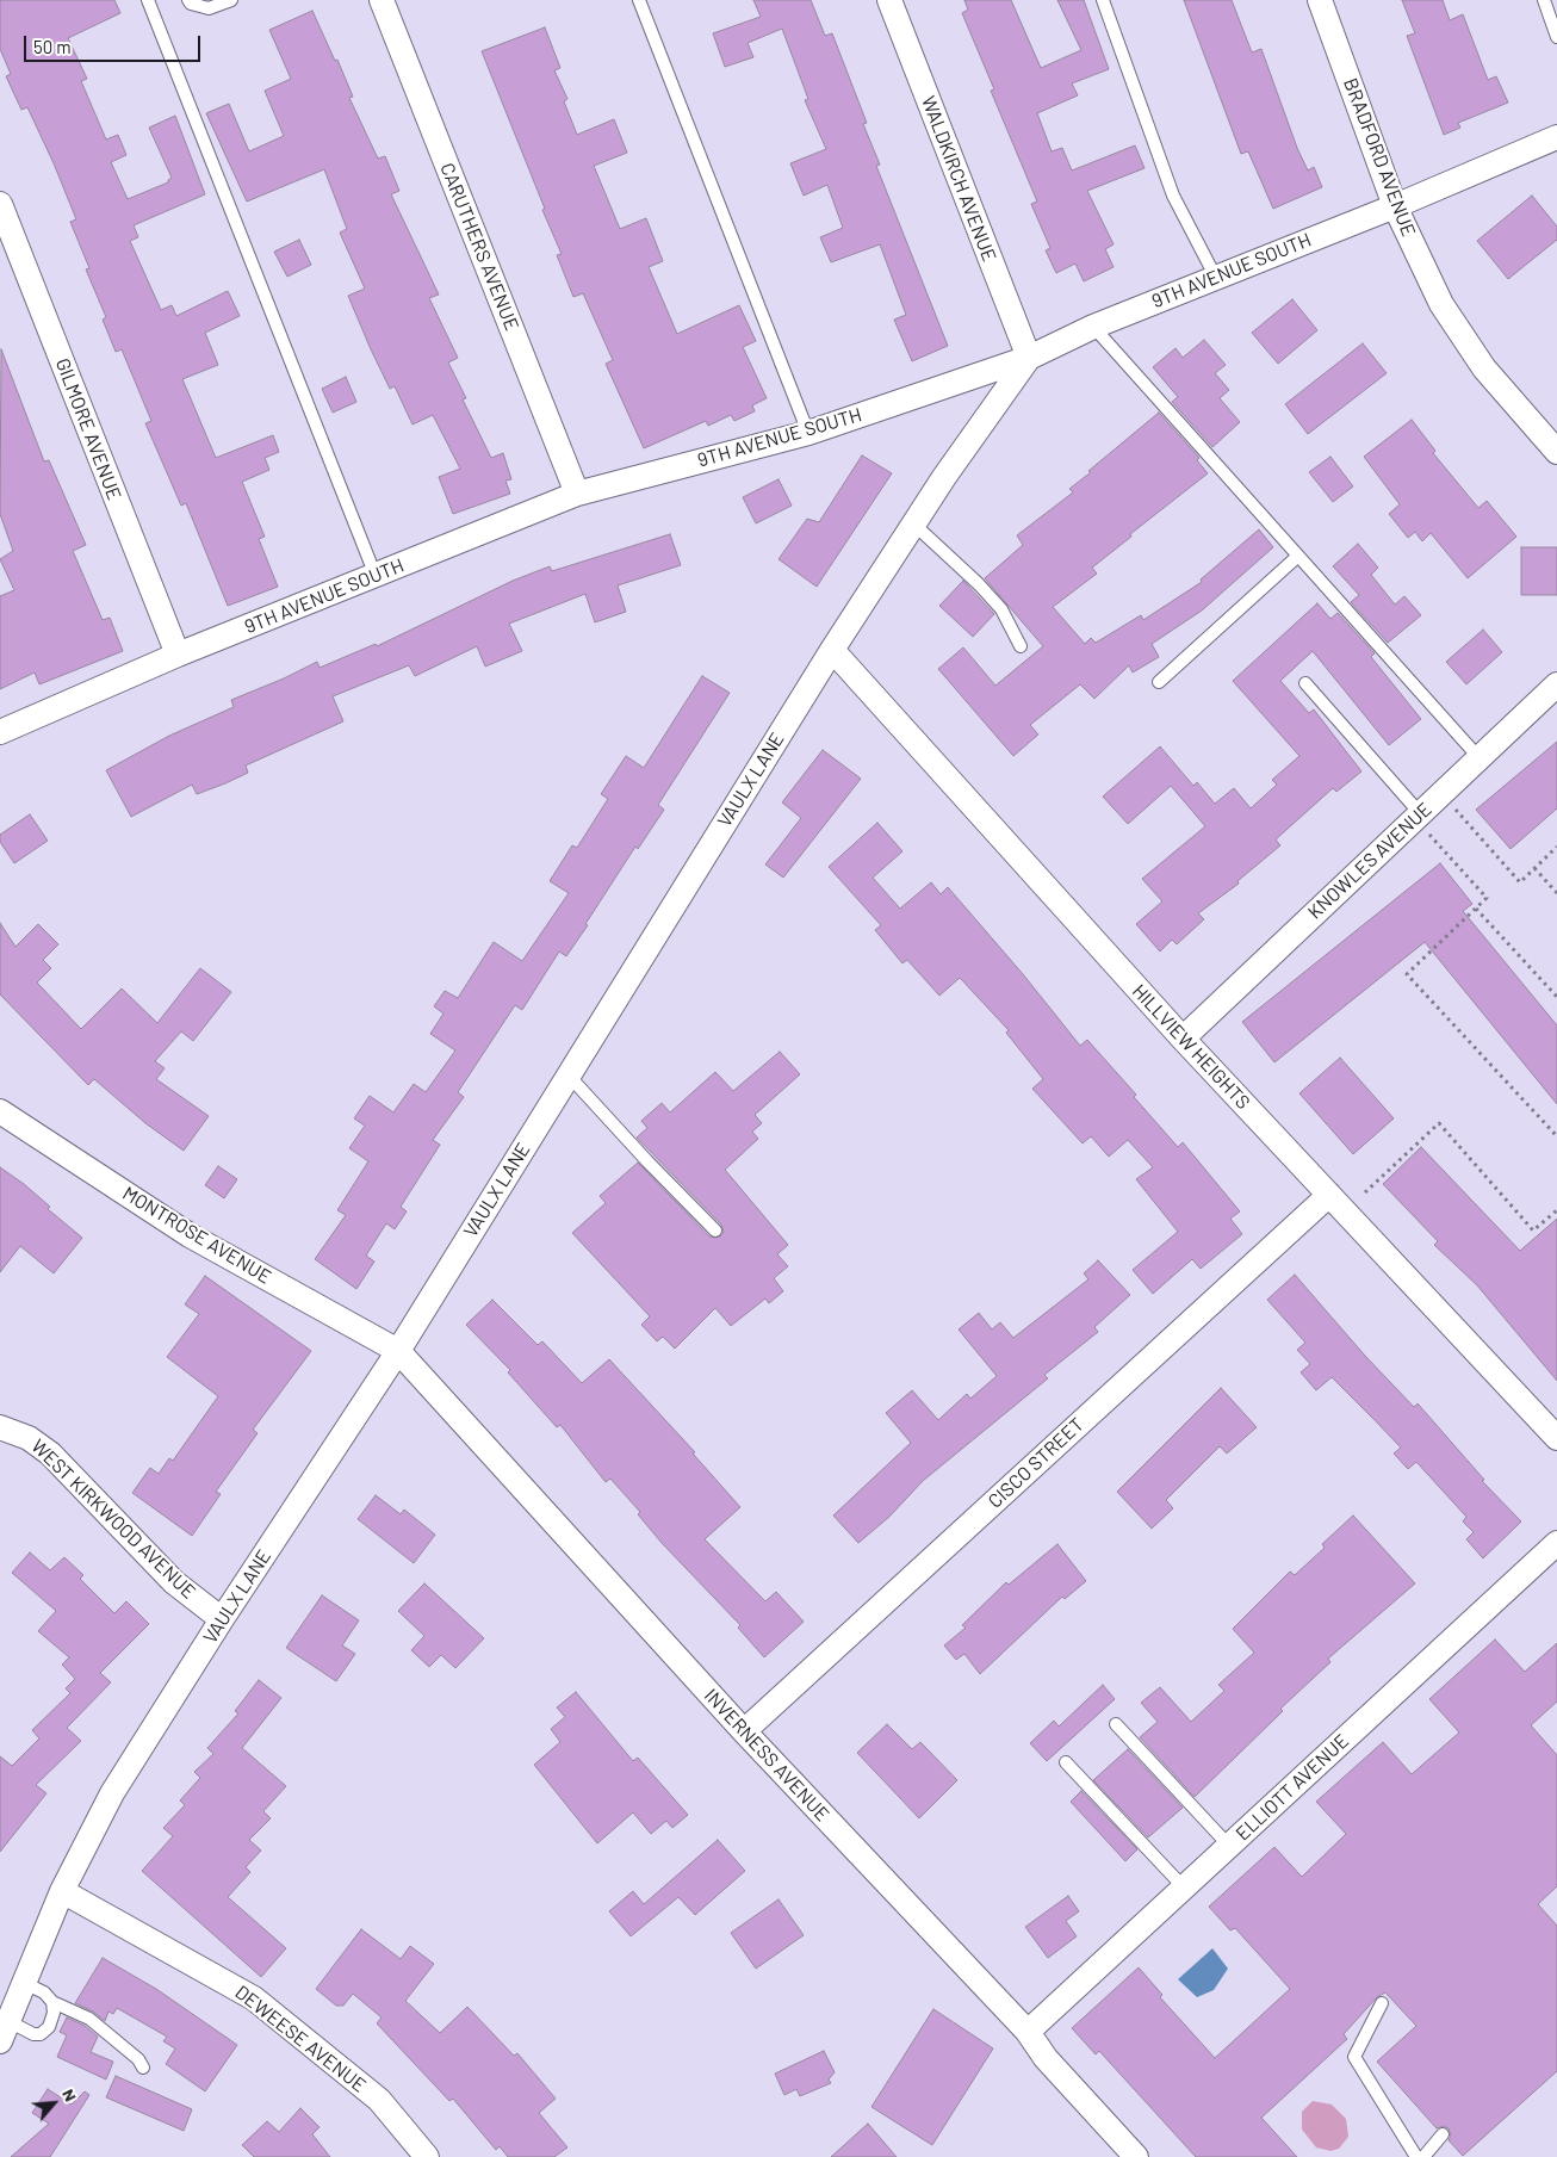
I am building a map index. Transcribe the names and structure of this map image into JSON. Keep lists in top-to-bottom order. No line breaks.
{"streets":{"street":["BRADFORD AVENUE","WALDKIRCH AVENUE","CARUTHERS AVENUE","9TH AVENUE SOUTH","GILMORE AVENUE","VAULX LANE","KNOWLES AVENUE","HILLVIEW HEIGHTS","MONTROSE AVENUE","CISCO STREET","WEST KIRKWOOD AVENUE","INVERNESS AVENUE","ELLIOTT AVENUE","DEWEESE AVENUE"]},"crossings":[["BRADFORD AVENUE","9TH AVENUE SOUTH"],["WALDKIRCH AVENUE","9TH AVENUE SOUTH"],["WALDKIRCH AVENUE","VAULX LANE"],["CARUTHERS AVENUE","9TH AVENUE SOUTH"],["9TH AVENUE SOUTH","GILMORE AVENUE"],["9TH AVENUE SOUTH","VAULX LANE"],["VAULX LANE","HILLVIEW HEIGHTS"],["VAULX LANE","MONTROSE AVENUE"],["VAULX LANE","WEST KIRKWOOD AVENUE"],["VAULX LANE","INVERNESS AVENUE"],["VAULX LANE","DEWEESE AVENUE"],["KNOWLES AVENUE","HILLVIEW HEIGHTS"],["HILLVIEW HEIGHTS","CISCO STREET"],["MONTROSE AVENUE","INVERNESS AVENUE"],["CISCO STREET","INVERNESS AVENUE"],["INVERNESS AVENUE","ELLIOTT AVENUE"]],"scale_bar":"50 m","north":"top right"}
